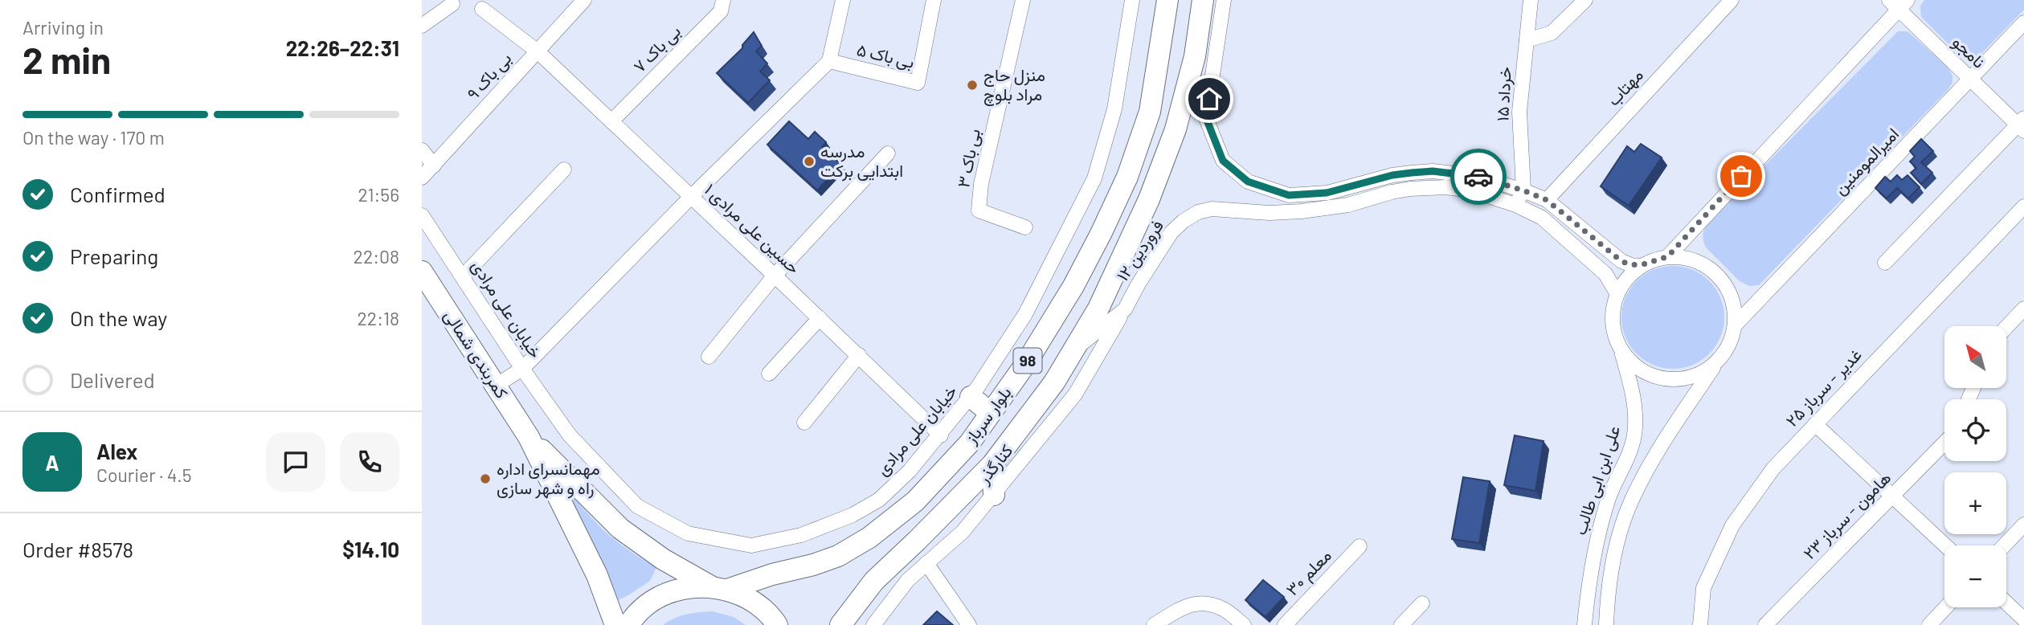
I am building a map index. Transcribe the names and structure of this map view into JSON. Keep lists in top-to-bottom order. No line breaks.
{"streets":{"highway":["کمربندی شمالی","98","بلوار سرباز"],"street":["بی باک ۷","نامجو","بی باک ۵","بی باک ۹","مهتاب","۱۵ خرداد","بی باک ۳","امیرالمومنین","حسین علی مرادی ۱","۱۲ فروردین","خیابان علی مرادی","غدیر - سرباز ۲۵","کنارگذر","علی ابن ابی طالب","هامون - سرباز ۲۳","معلم ۳۰"]},"crossings":[["بی باک ۷","حسین علی مرادی ۱"],["نامجو","امیرالمومنین"],["بی باک ۹","حسین علی مرادی ۱"],["امیرالمومنین","۱۲ فروردین"],["امیرالمومنین","علی ابن ابی طالب"],["حسین علی مرادی ۱","خیابان علی مرادی"],["۱۲ فروردین","بلوار سرباز"],["۱۲ فروردین","کنارگذر"],["۱۲ فروردین","علی ابن ابی طالب"],["98","بلوار سرباز"]],"places":["منزل حاج مراد بلوچ","مدرسه ابتدایی برکت","مهمانسراى اداره راه و شهر سازى"],"north":"top left","page":{"heading":["2 min","Arriving in","22:26–22:31"],"panel":["Alex","Courier · 4.5","Order #8578","$14.10"],"bar":"On the way · 170 m","list":[["Confirmed","21:56"],["Preparing","22:08"],["On the way","22:18"],"Delivered"],"map_buttons":["+","−"],"round":"A"}}
